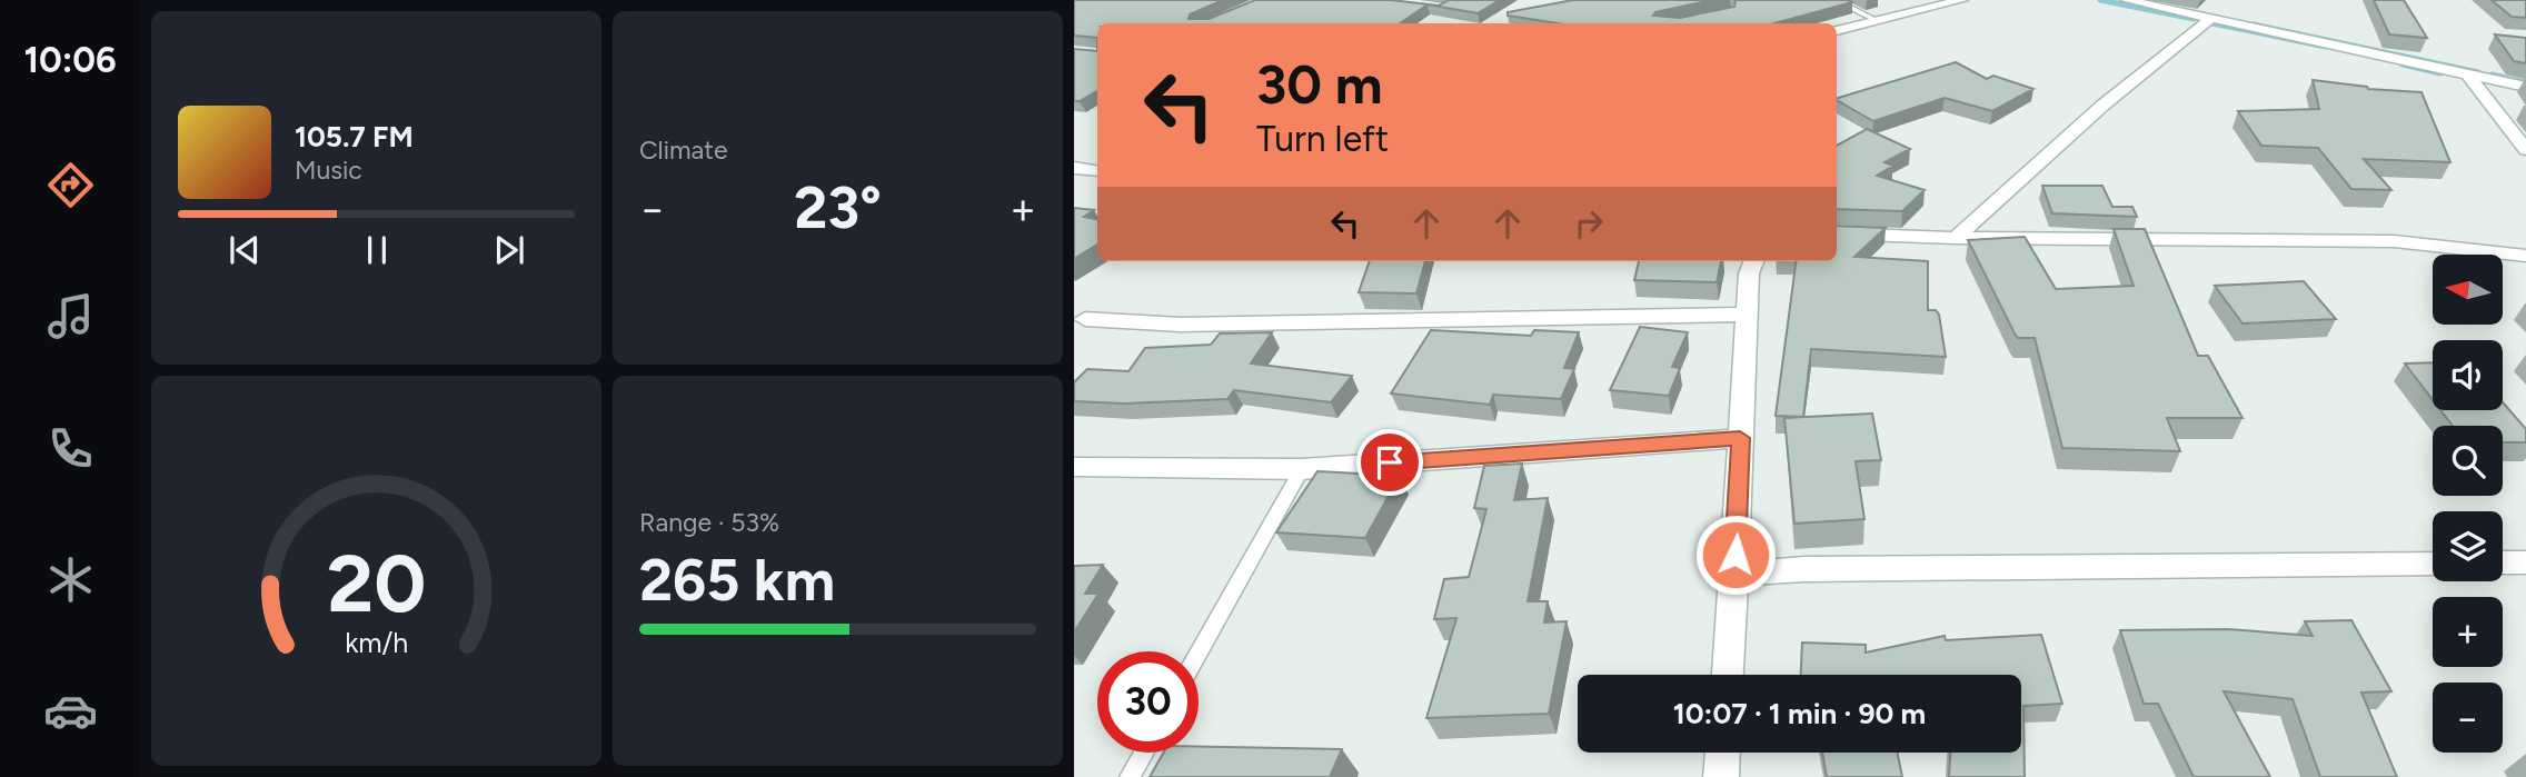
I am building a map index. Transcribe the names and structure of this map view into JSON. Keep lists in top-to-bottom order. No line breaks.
{"north":"left","page":{"tabs":"10:06","tile":["Climate",["Range · 53%","265 km"]],"turn":["30 m","Turn left"],"song":["105.7 FM","Music"],"heat":["−","23°","+"],"map_buttons":["+","−"],"limit":"30","trip":"10:07 · 1 min · 90 m","gauge":["20","km/h"]}}
